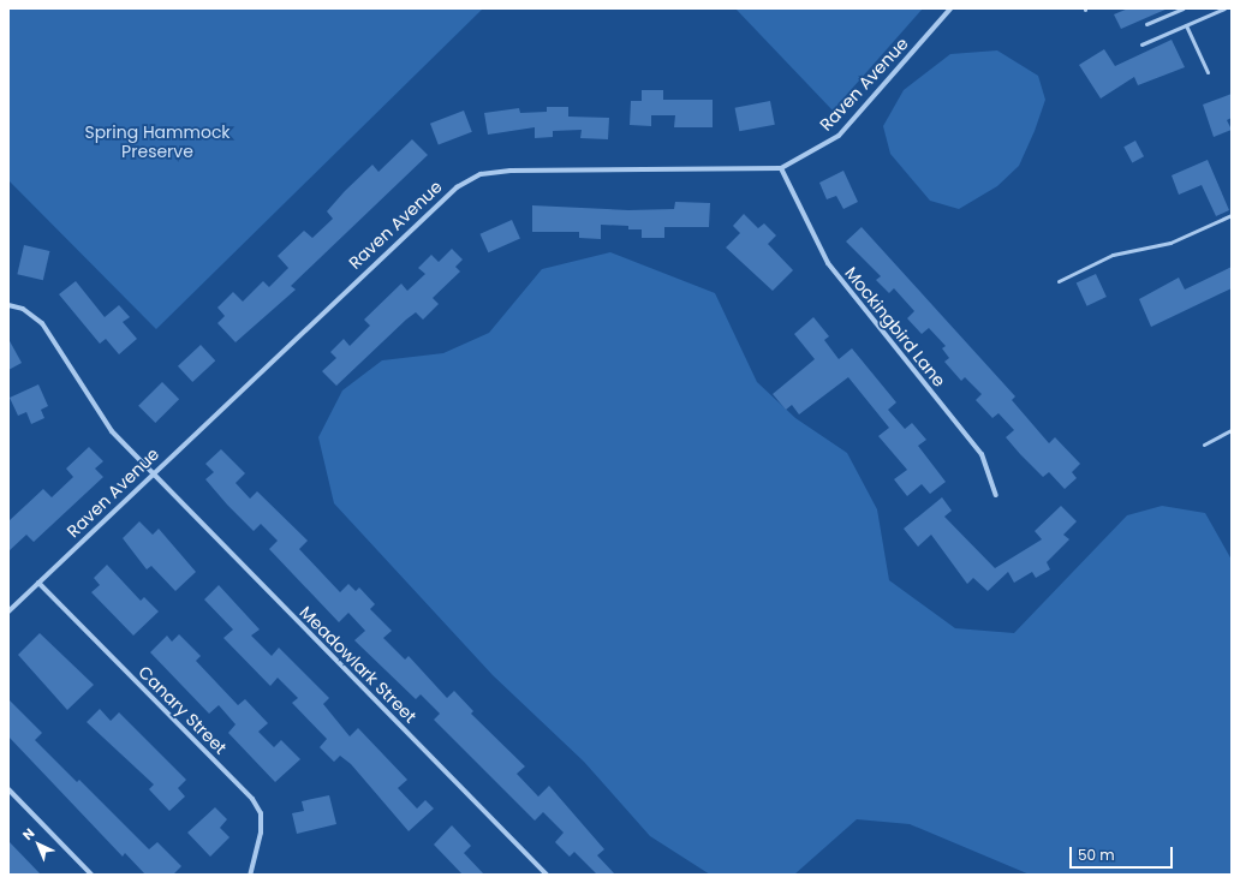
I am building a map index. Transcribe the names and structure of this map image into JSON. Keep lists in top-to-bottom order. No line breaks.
{"streets":{"street":["Raven Avenue","Mockingbird Lane","Meadowlark Street","Canary Street"]},"crossings":[["Raven Avenue","Mockingbird Lane"],["Raven Avenue","Meadowlark Street"],["Raven Avenue","Canary Street"]],"parks":["Spring Hammock Preserve"],"scale_bar":"50 m","north":"top left"}
